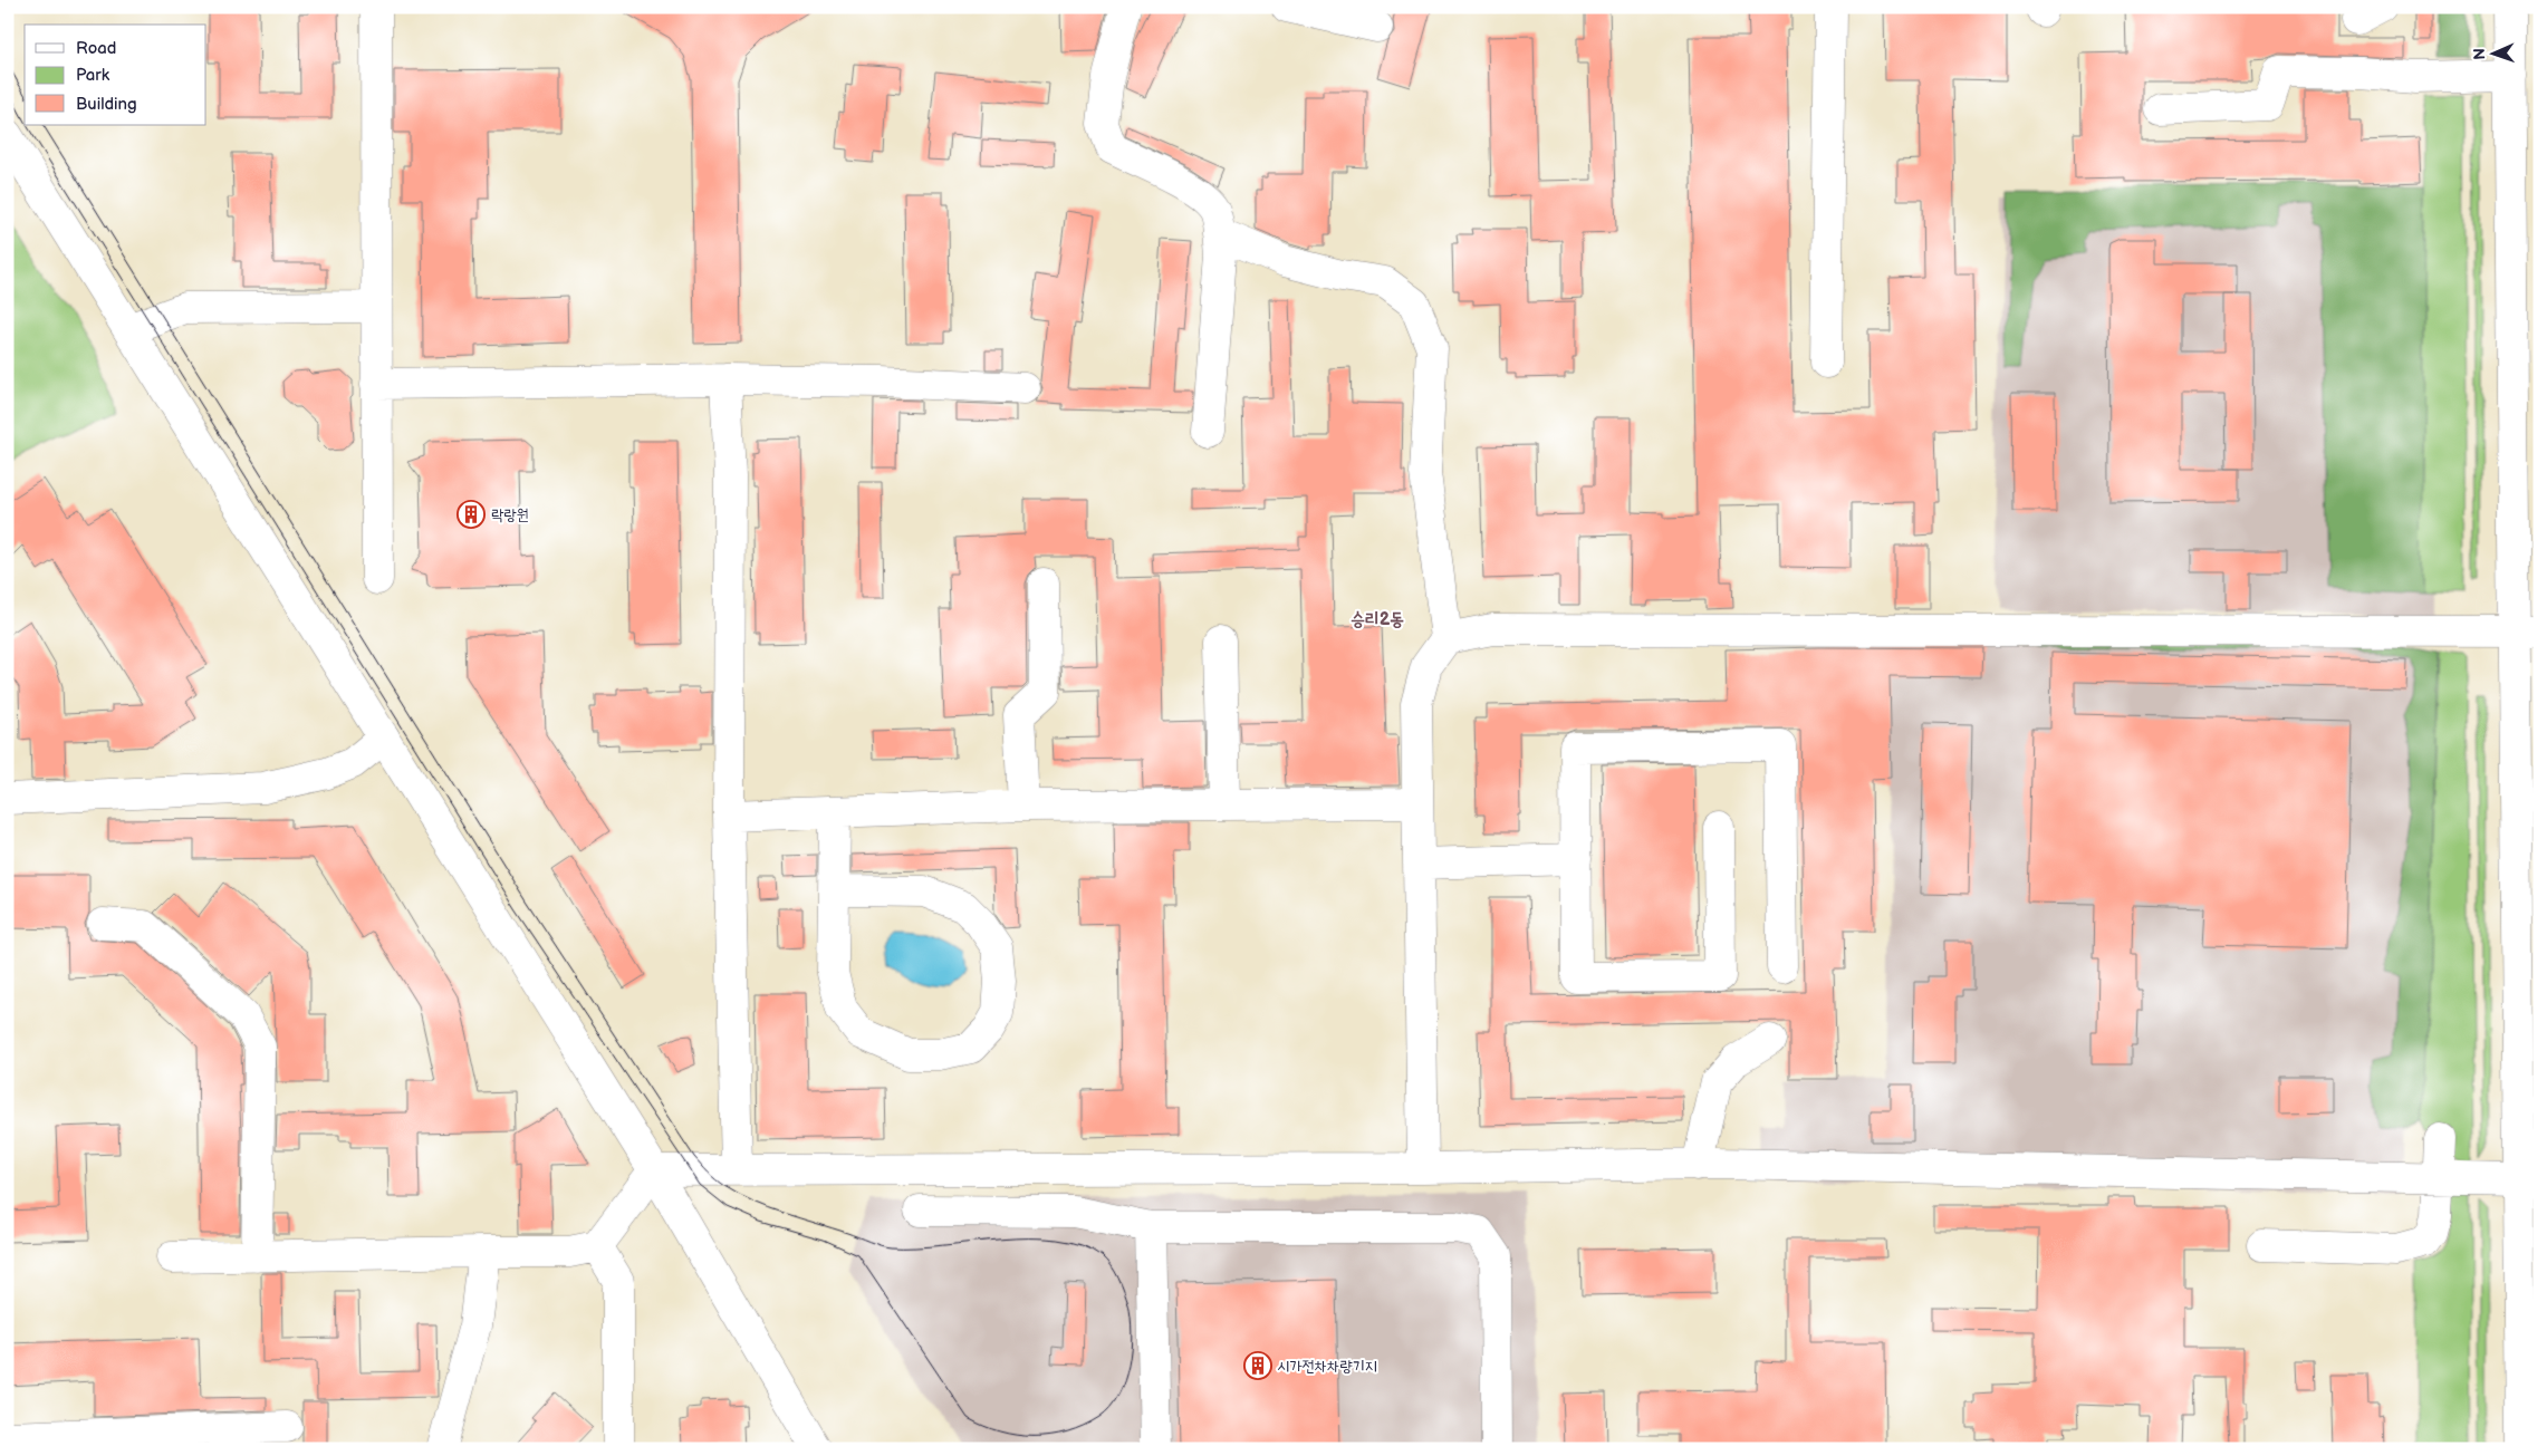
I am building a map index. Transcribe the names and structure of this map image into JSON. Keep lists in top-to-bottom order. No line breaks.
{"districts":["승리2동"],"places":{"building":["락랑원","시가전차차량기지"]},"legend":["Road","Park","Building"],"north":"left"}
